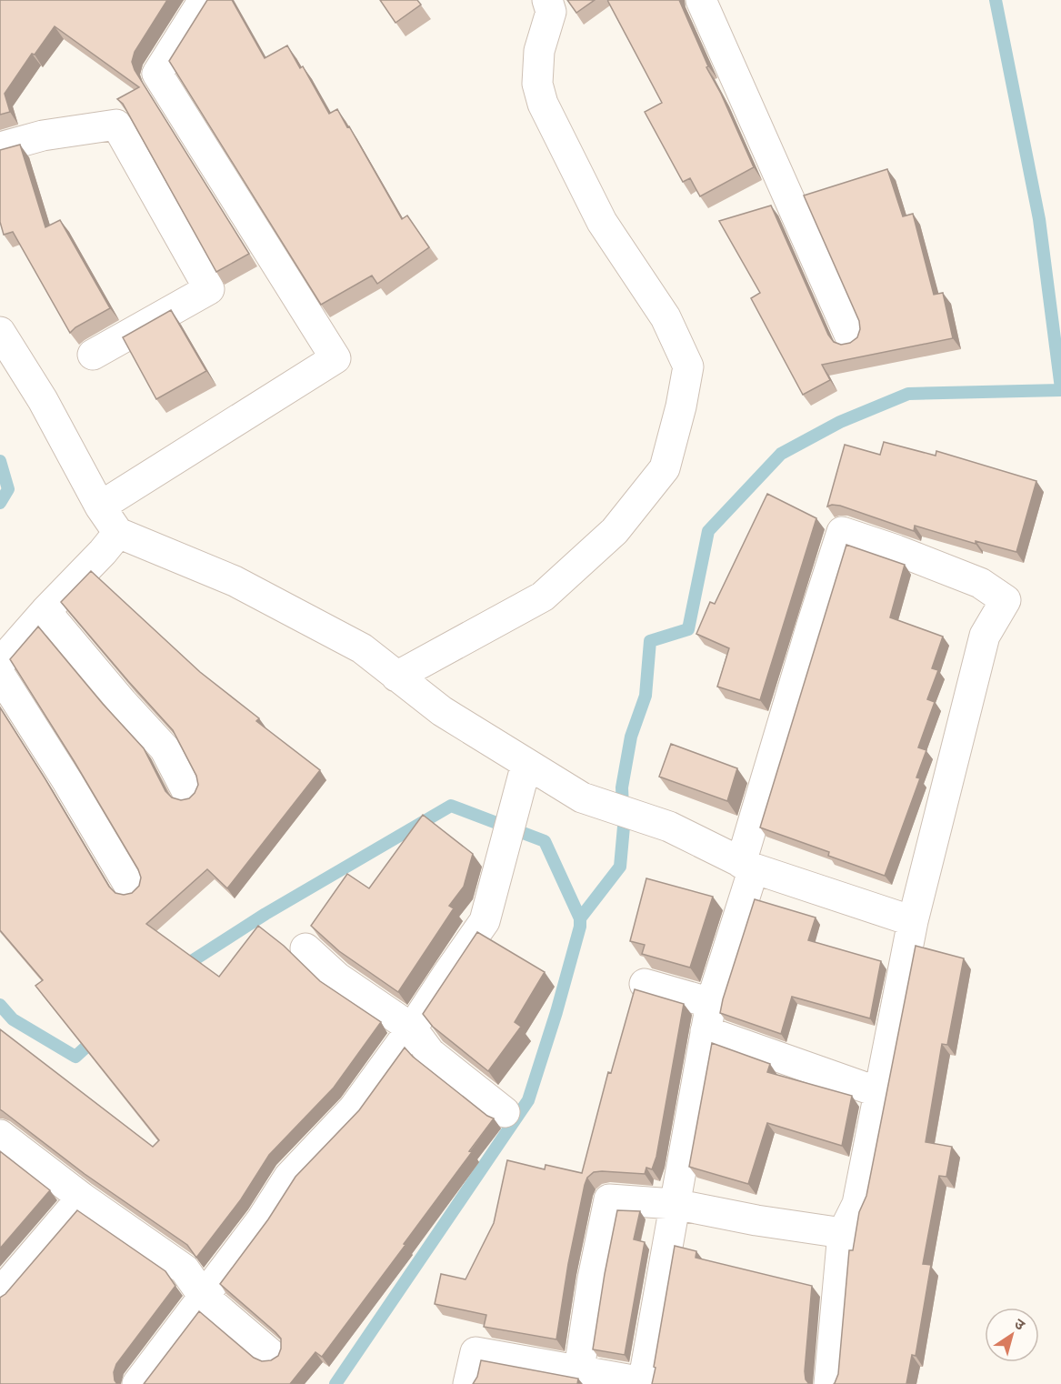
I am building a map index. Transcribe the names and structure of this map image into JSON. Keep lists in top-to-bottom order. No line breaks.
{"north":"top right"}
